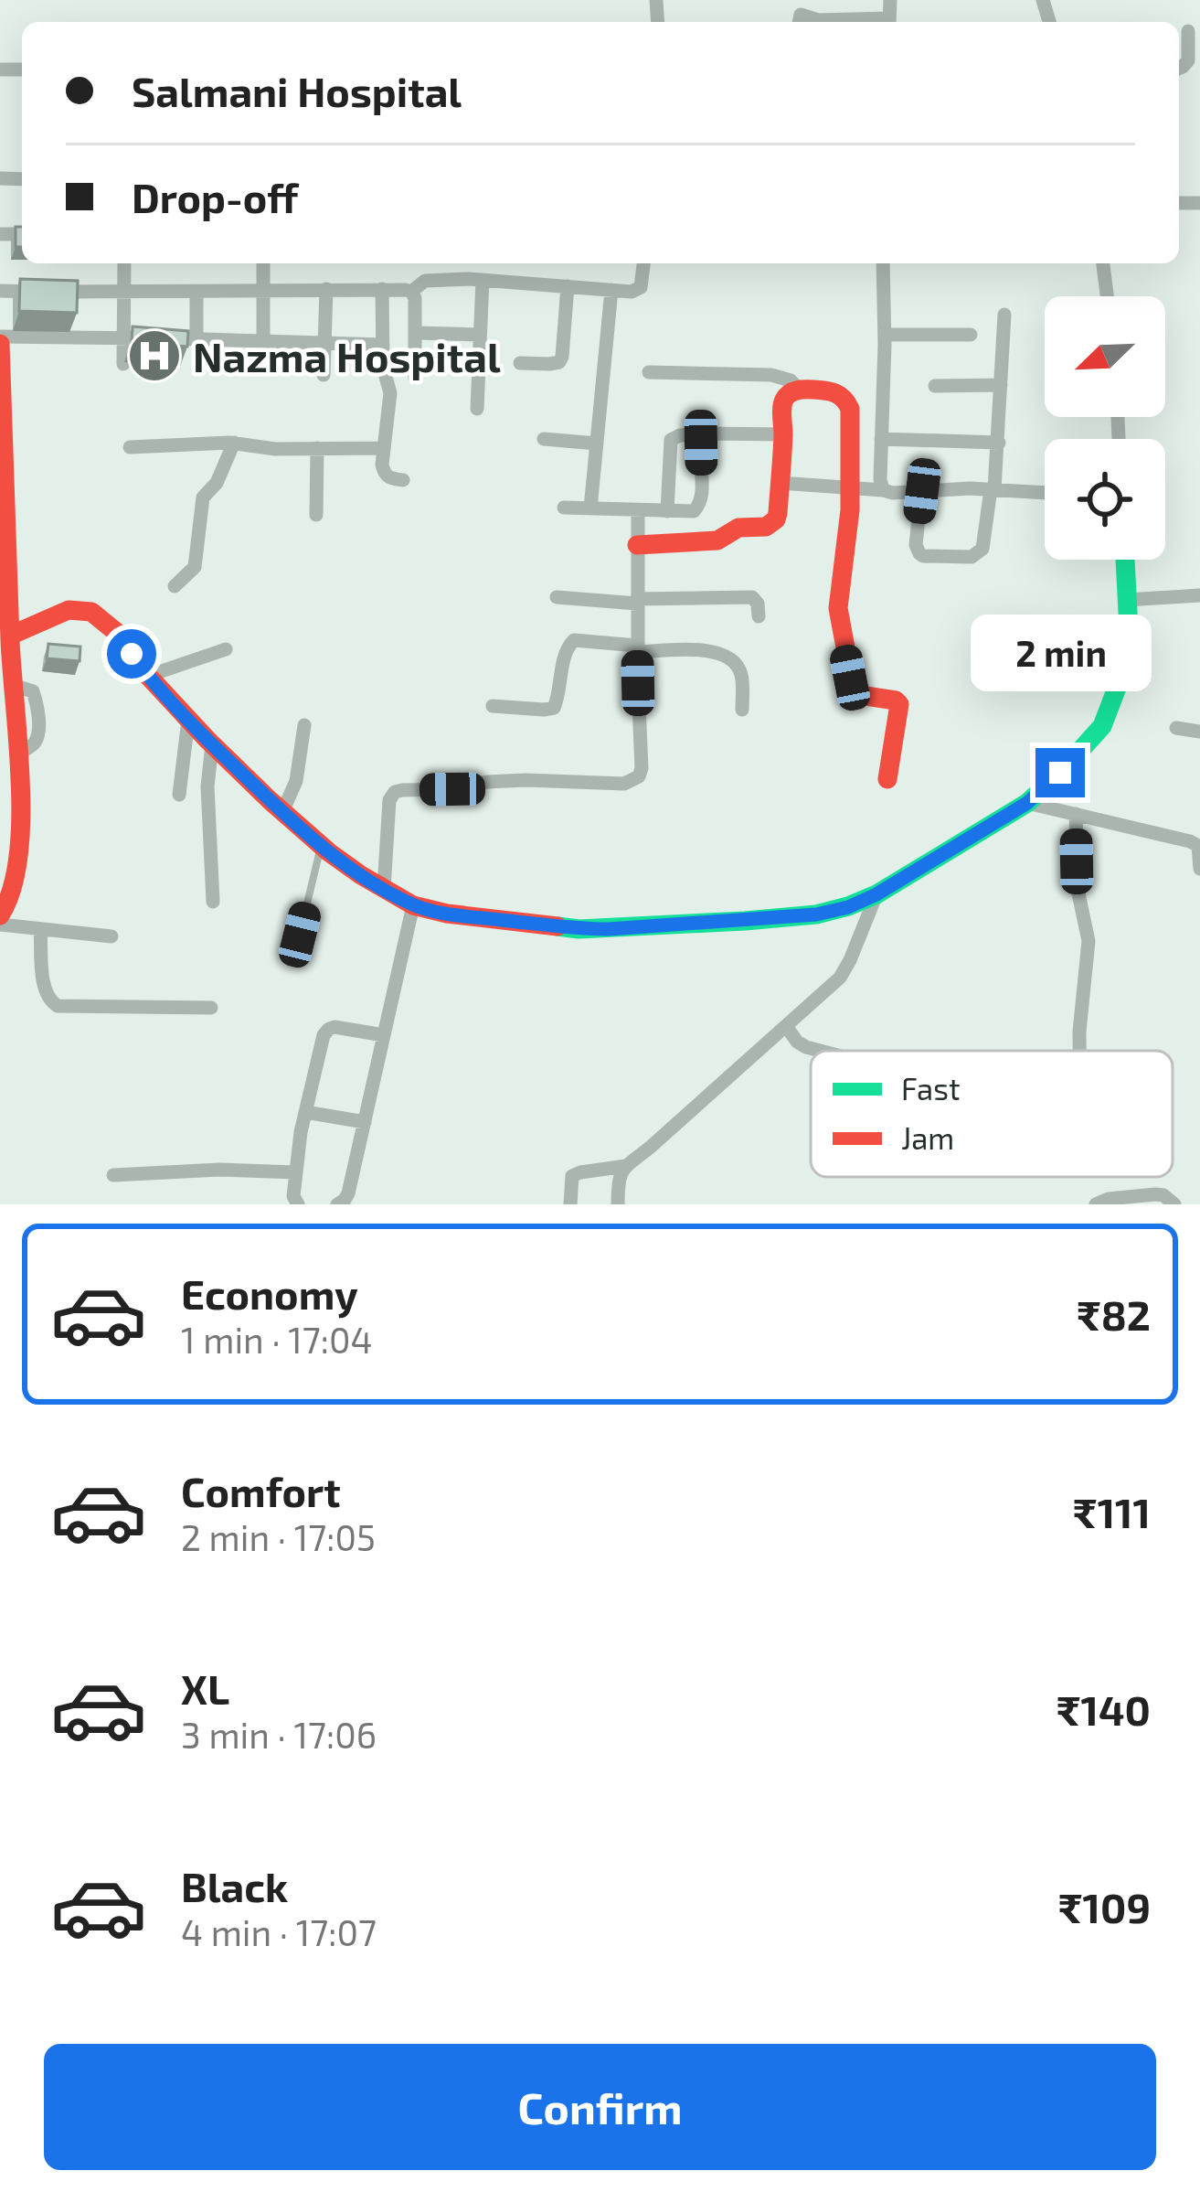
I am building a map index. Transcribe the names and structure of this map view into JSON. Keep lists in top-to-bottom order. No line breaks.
{"places":{"hospital":["Nazma Hospital"]},"legend":["Fast","Jam"],"north":"bottom left","page":{"banner":["Salmani Hospital","Drop-off"],"bubble":"2 min","list":[{"name":"Economy","note":"1 min · 17:04","value":"₹82"},{"name":"Comfort","note":"2 min · 17:05","value":"₹111"},{"name":"XL","note":"3 min · 17:06","value":"₹140"},{"name":"Black","note":"4 min · 17:07","value":"₹109"}],"buttons":"Confirm"}}
